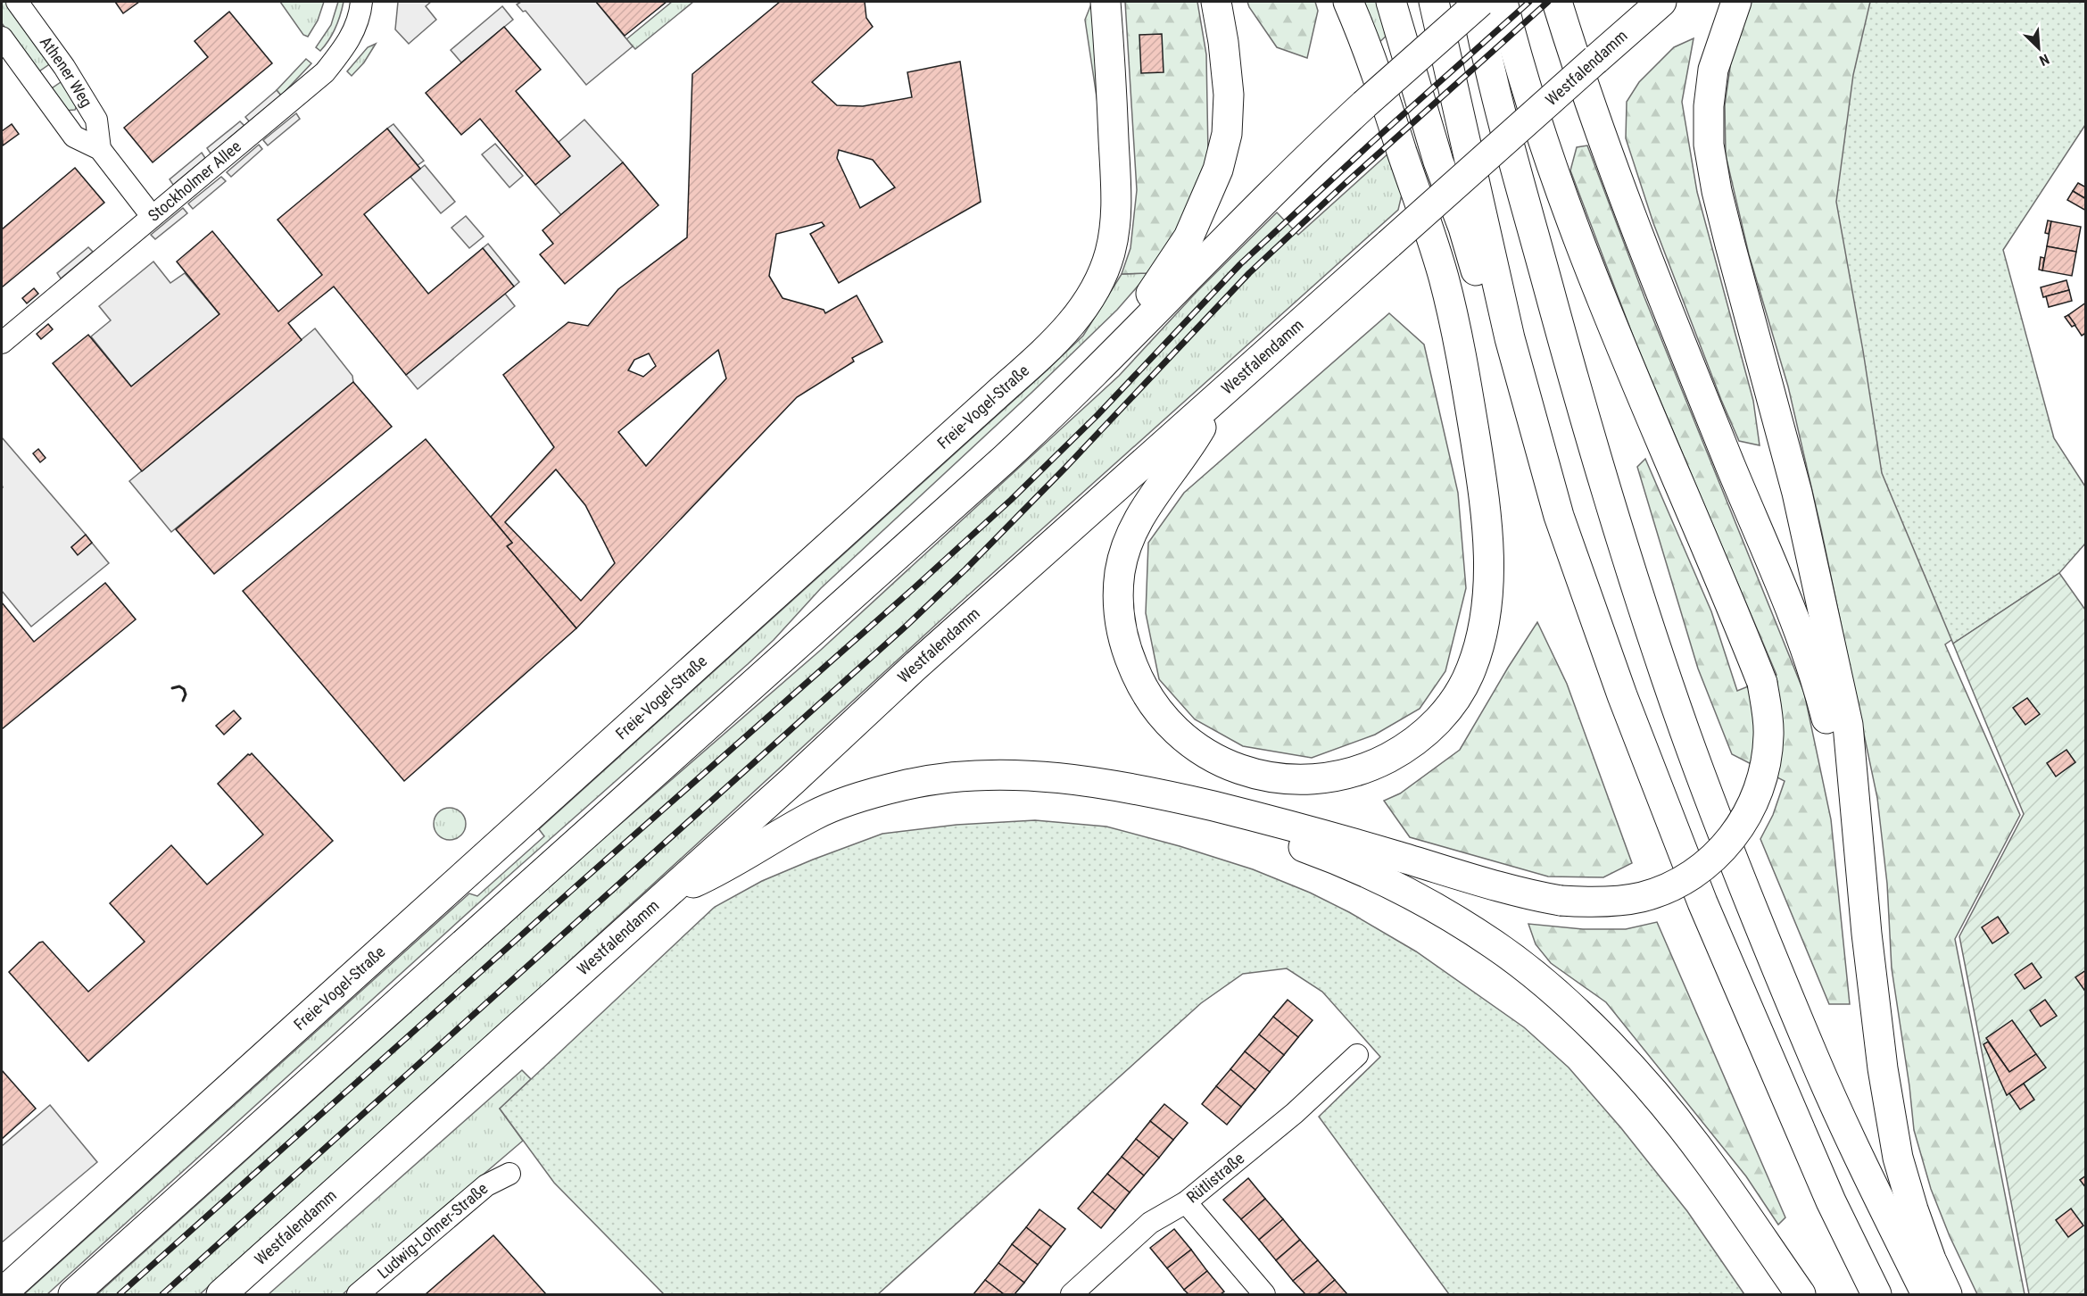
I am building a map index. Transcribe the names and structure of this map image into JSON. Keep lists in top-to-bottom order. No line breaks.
{"streets":{"main road":["Westfalendamm","Freie-Vogel-Straße"],"street":["Athener Weg","Stockholmer Allee","Rütlistraße","Ludwig-Lohner-Straße"]},"crossings":[["Athener Weg","Stockholmer Allee"]],"north":"bottom right"}
